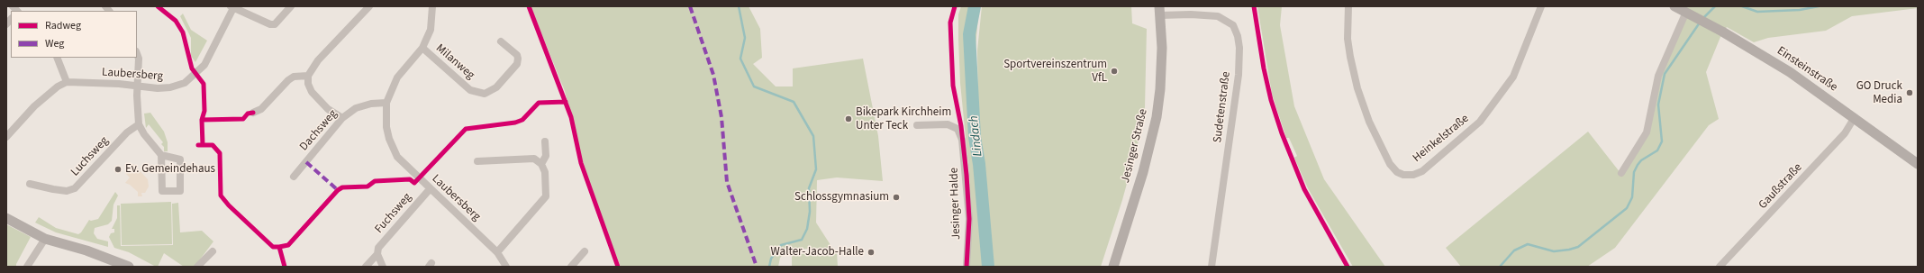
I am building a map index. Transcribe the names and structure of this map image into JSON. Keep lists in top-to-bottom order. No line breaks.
{"streets":{"street":["Milanweg","Einsteinstraße","Laubersberg","Sudetenstraße","Dachsweg","Heinkelstraße","Jesinger Straße","Luchsweg","Gaußstraße","Jesinger Halde","Fuchsweg"]},"crossings":[["Milanweg","Laubersberg"],["Einsteinstraße","Gaußstraße"],["Laubersberg","Dachsweg"],["Laubersberg","Fuchsweg"],["Sudetenstraße","Jesinger Straße"]],"water":["Lindach"],"places":["Sportvereinszentrum VfL","GO Druck Media","Bikepark Kirchheim Unter Teck","Ev. Gemeindehaus","Schlossgymnasium","Walter-Jacob-Halle"],"legend":["Radweg","Weg"]}
